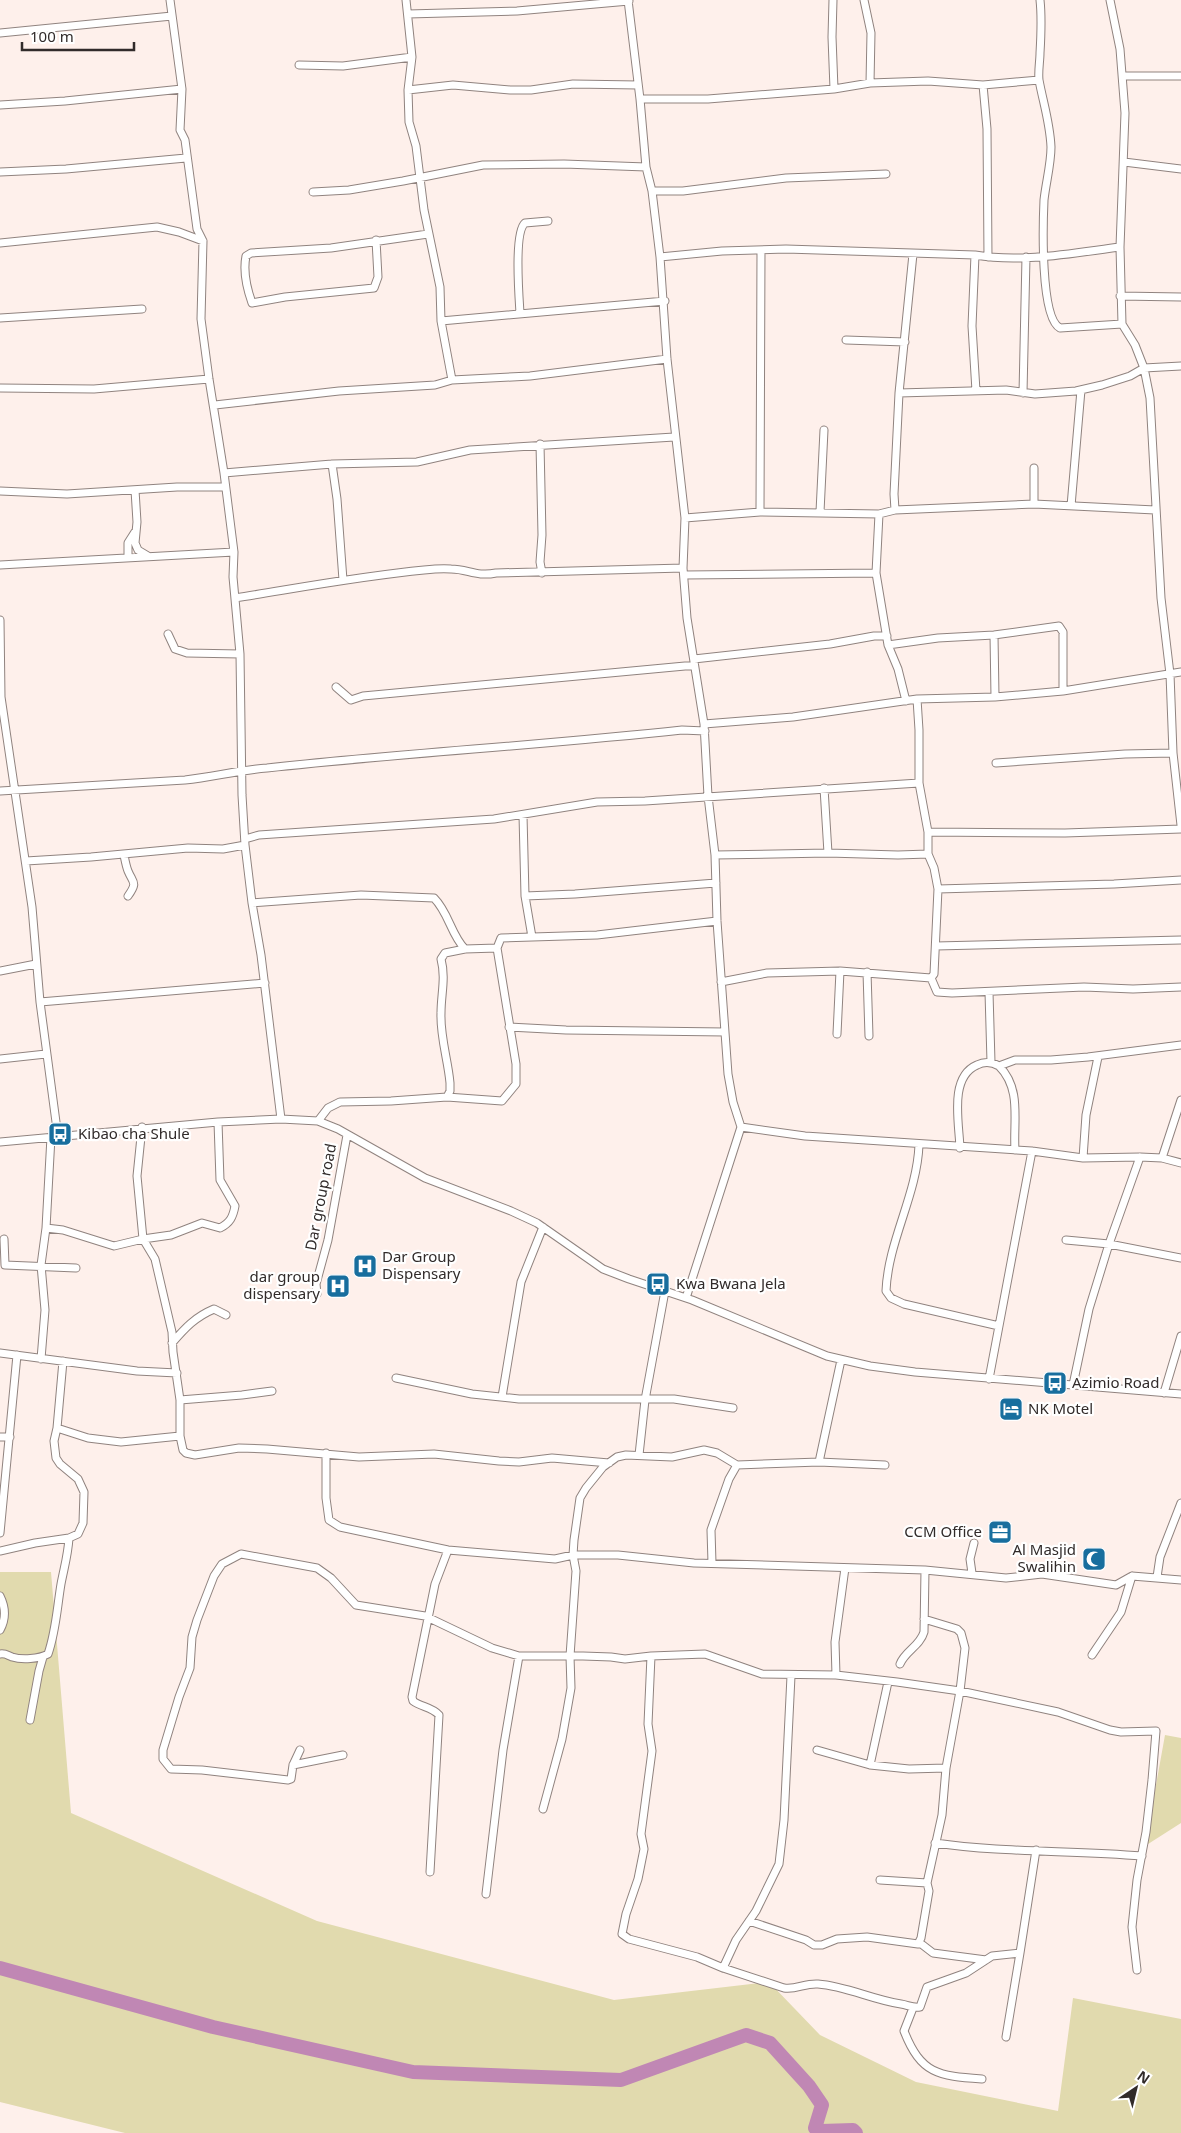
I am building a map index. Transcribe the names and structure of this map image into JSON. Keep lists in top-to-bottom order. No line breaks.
{"streets":{"street":["Dar group road"]},"places":{"bus stop":["Kibao cha Shule","Kwa Bwana Jela","Azimio Road"],"hospital":["Dar Group Dispensary","dar group dispensary"],"hotel":["NK Motel"],"office":["CCM Office"],"mosque":["Al Masjid Swalihin"]},"scale_bar":"100 m","north":"top right"}
